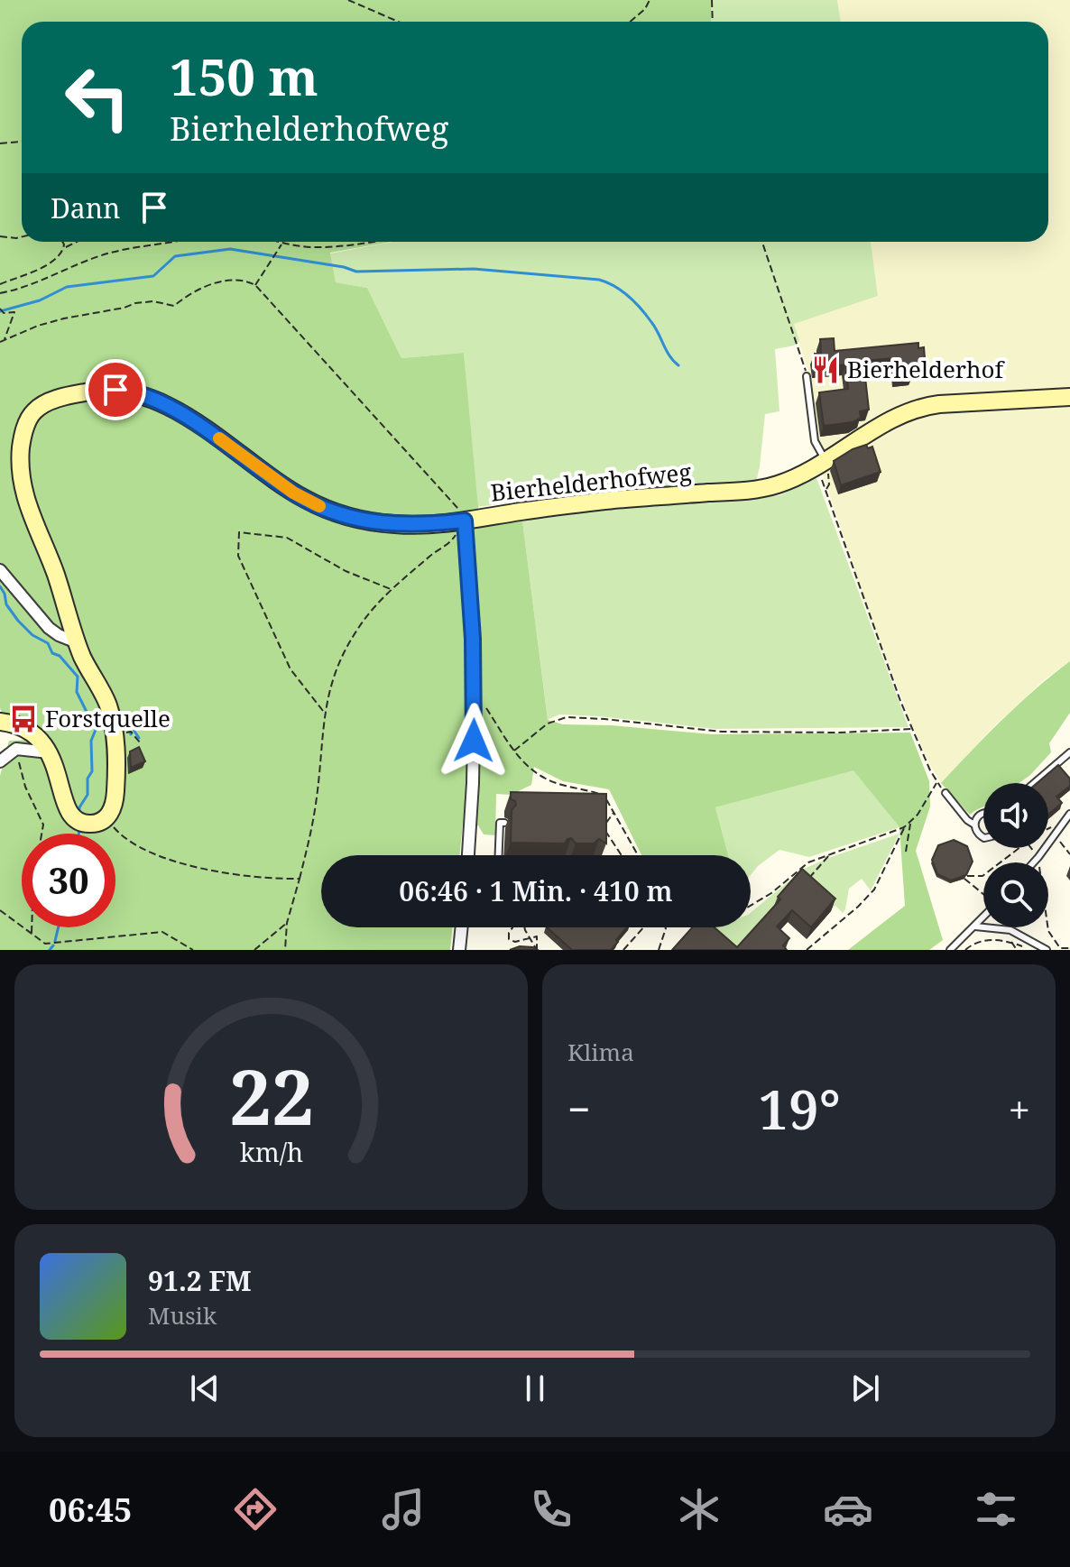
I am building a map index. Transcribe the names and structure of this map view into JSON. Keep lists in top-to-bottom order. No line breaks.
{"streets":{"street":["Bierhelderhofweg"]},"places":{"restaurant":["Bierhelderhof"],"bus stop":["Forstquelle"]},"page":{"turn":["150 m","Bierhelderhofweg"],"then":"Dann","limit":"30","trip":"06:46 · 1 Min. · 410 m","tile":"Klima","heat":["−","19°","+"],"song":["91.2 FM","Musik"],"tabs":"06:45","gauge":["22","km/h"]}}
